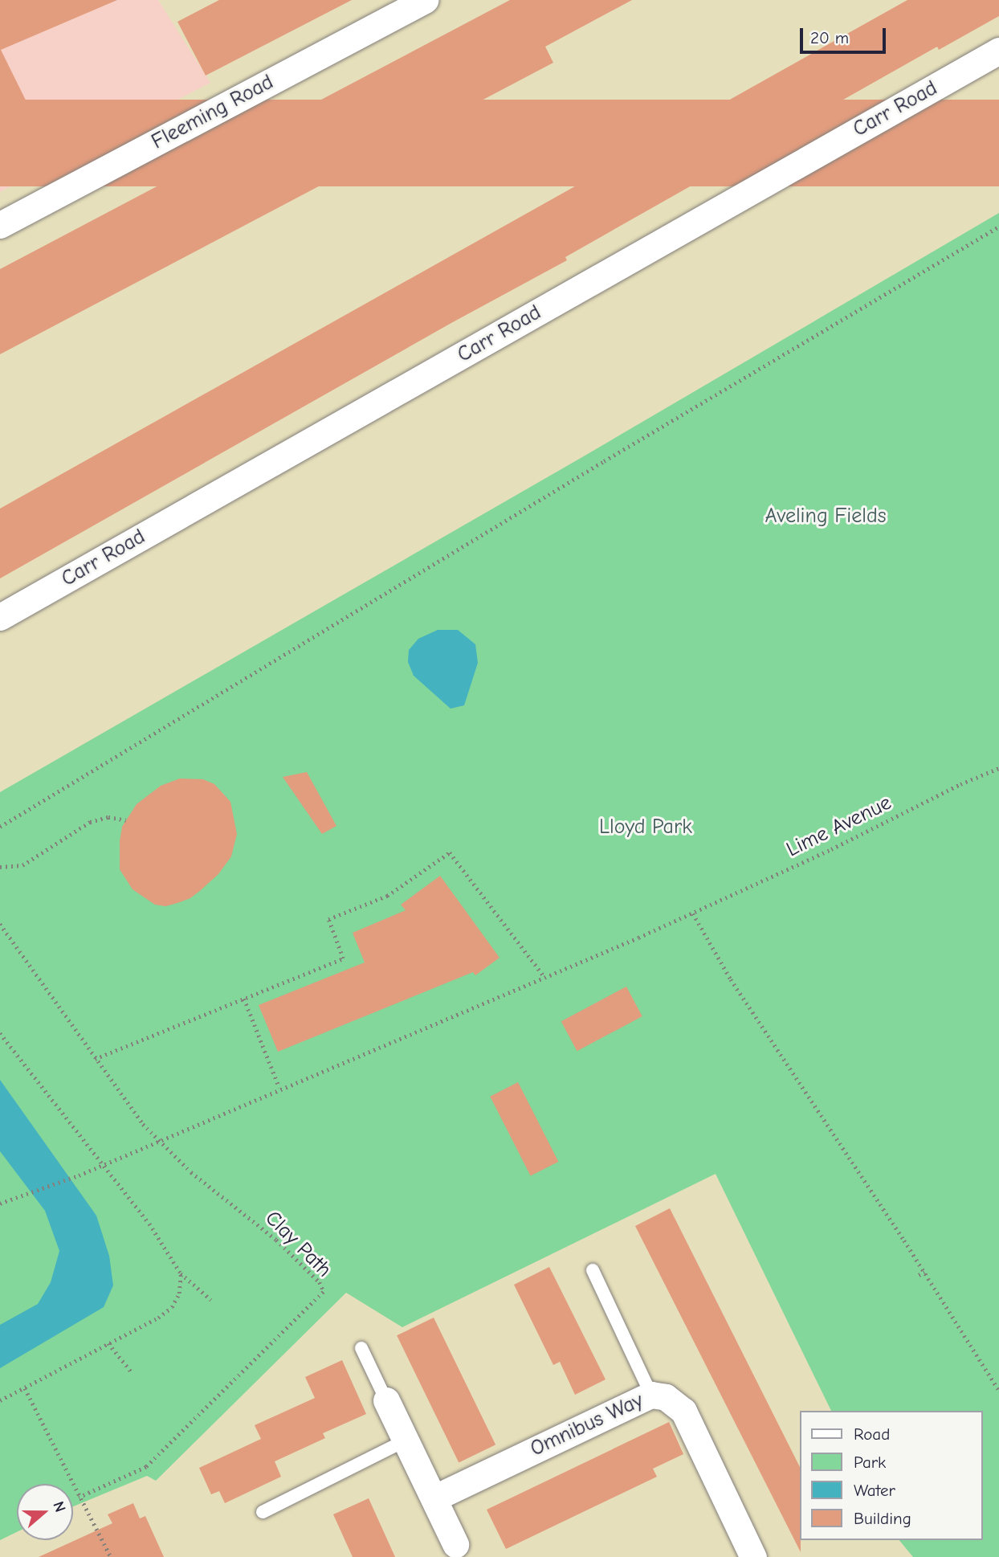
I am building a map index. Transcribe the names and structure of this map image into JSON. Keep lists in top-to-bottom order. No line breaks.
{"streets":{"street":["Carr Road","Fleeming Road","Omnibus Way"],"path":["Lime Avenue","Clay Path"]},"crossings":[["Lime Avenue","Clay Path"]],"parks":["Aveling Fields","Lloyd Park"],"legend":["Road","Park","Water","Building"],"scale_bar":"20 m","north":"right"}
